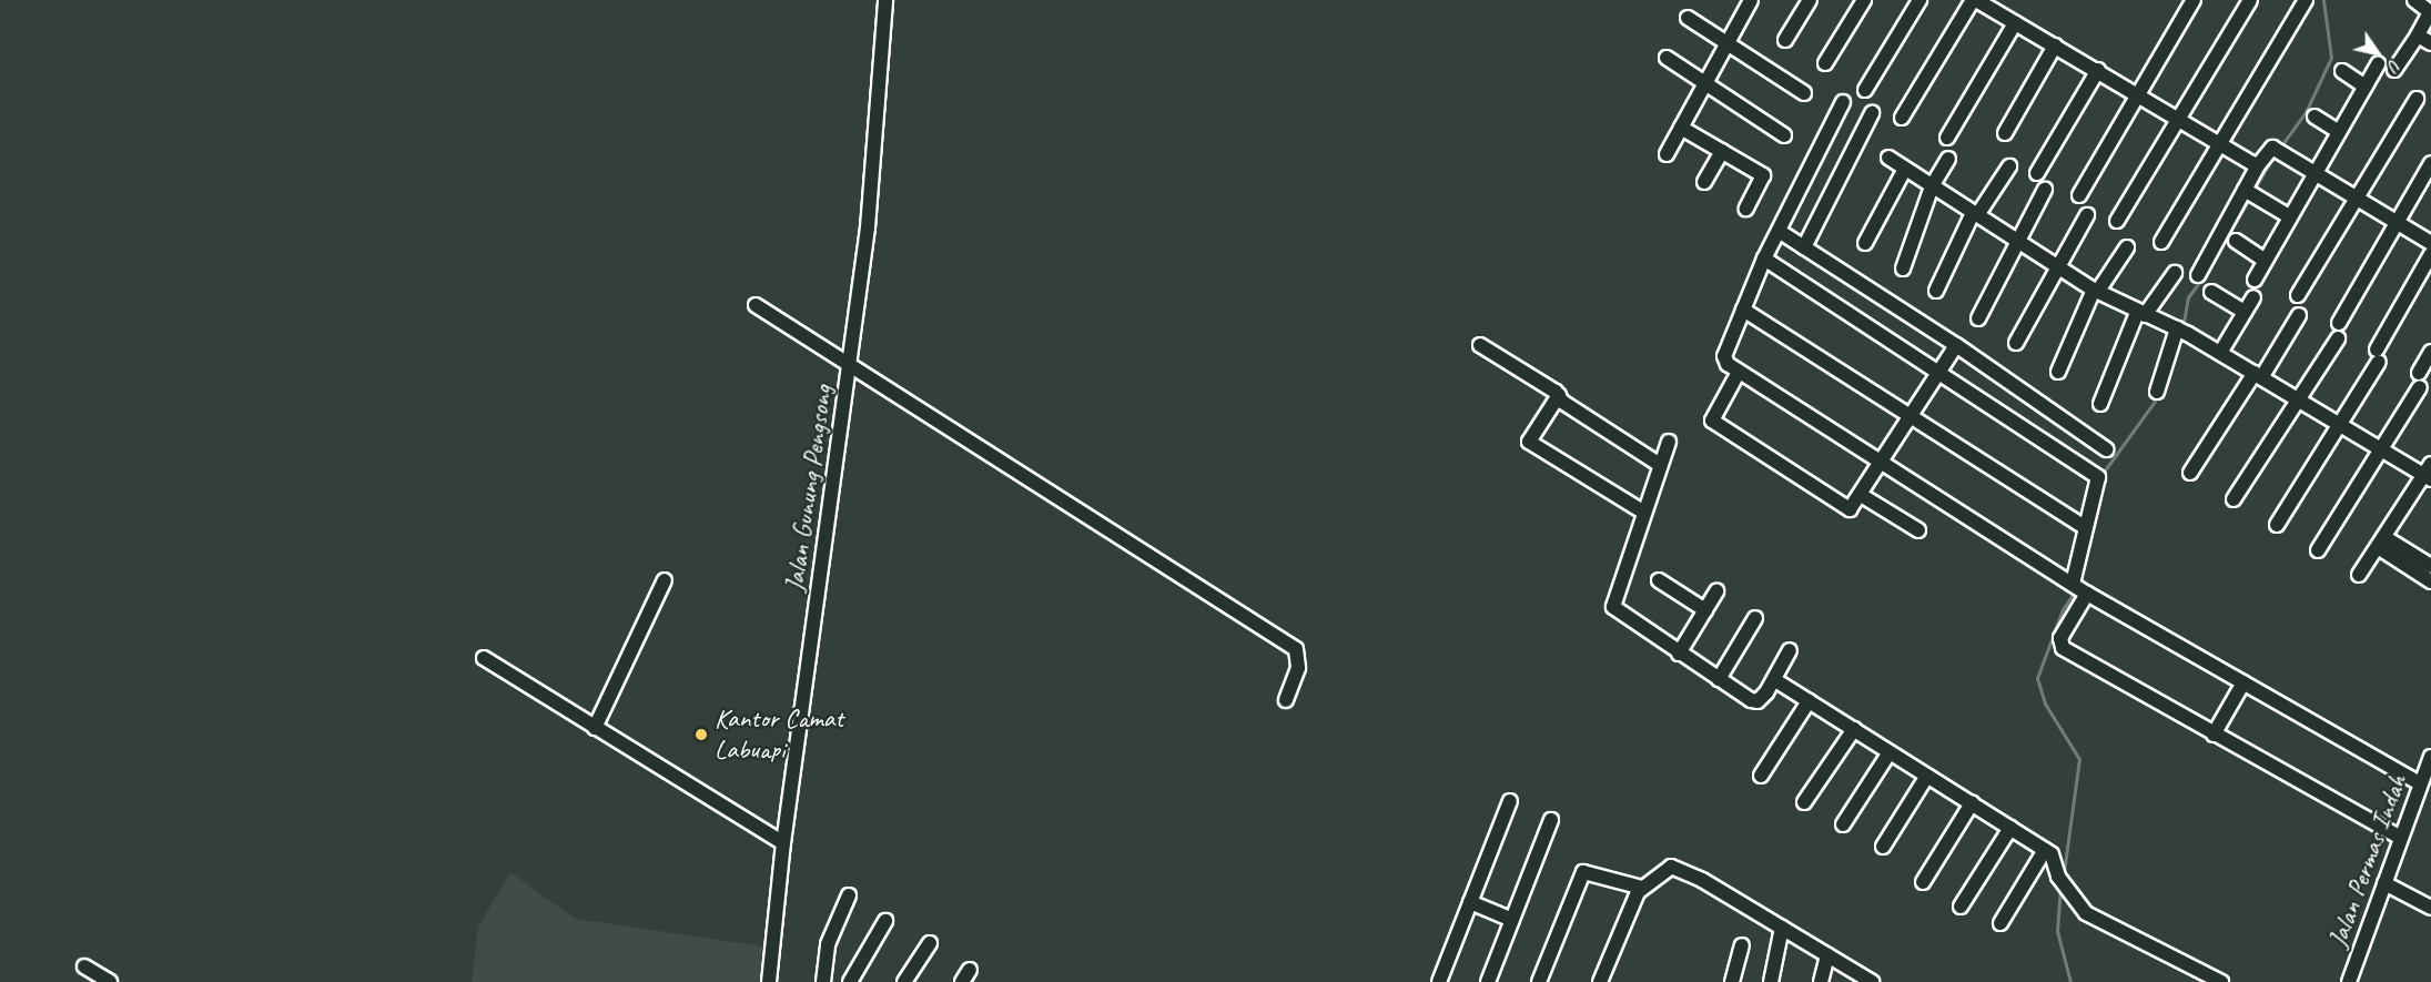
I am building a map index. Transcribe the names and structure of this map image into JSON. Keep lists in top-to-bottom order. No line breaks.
{"streets":{"street":["Jalan Gunung Pengsong","Jalan Permas Indah"]},"places":["Kantor Camat Labuapi"],"north":"bottom right"}
